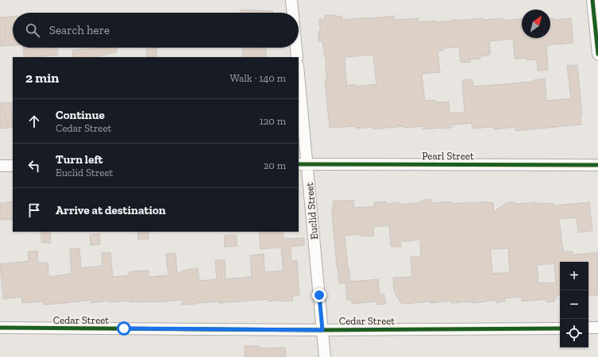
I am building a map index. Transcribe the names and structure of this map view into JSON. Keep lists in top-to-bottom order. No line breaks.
{"streets":{"street":["Pearl Street","Euclid Street","Cedar Street"]},"crossings":[["Pearl Street","Euclid Street"],["Euclid Street","Cedar Street"]],"north":"top right","page":{"search":"Search here","heading":["2 min","Walk · 140 m"],"list":[["Continue","Cedar Street","120 m"],["Turn left","Euclid Street","20 m"],"Arrive at destination"],"map_buttons":["+","−"]}}
